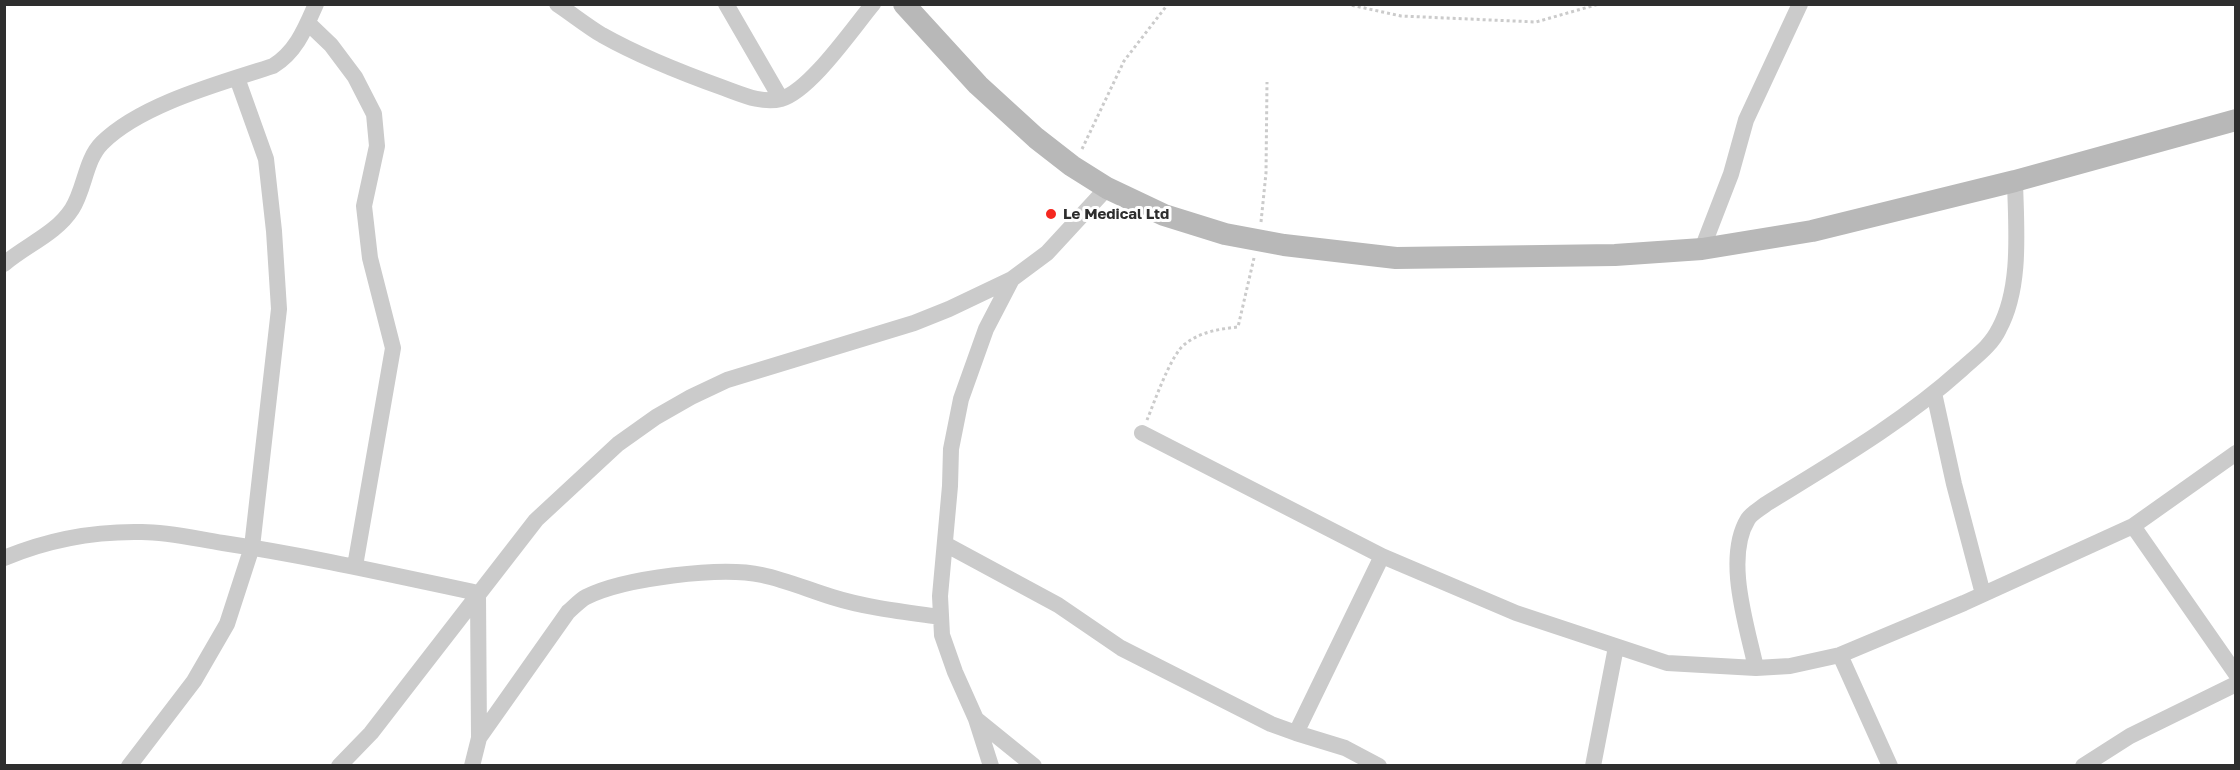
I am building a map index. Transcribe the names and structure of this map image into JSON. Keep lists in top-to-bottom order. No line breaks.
{"places":["Le Medical Ltd"]}
